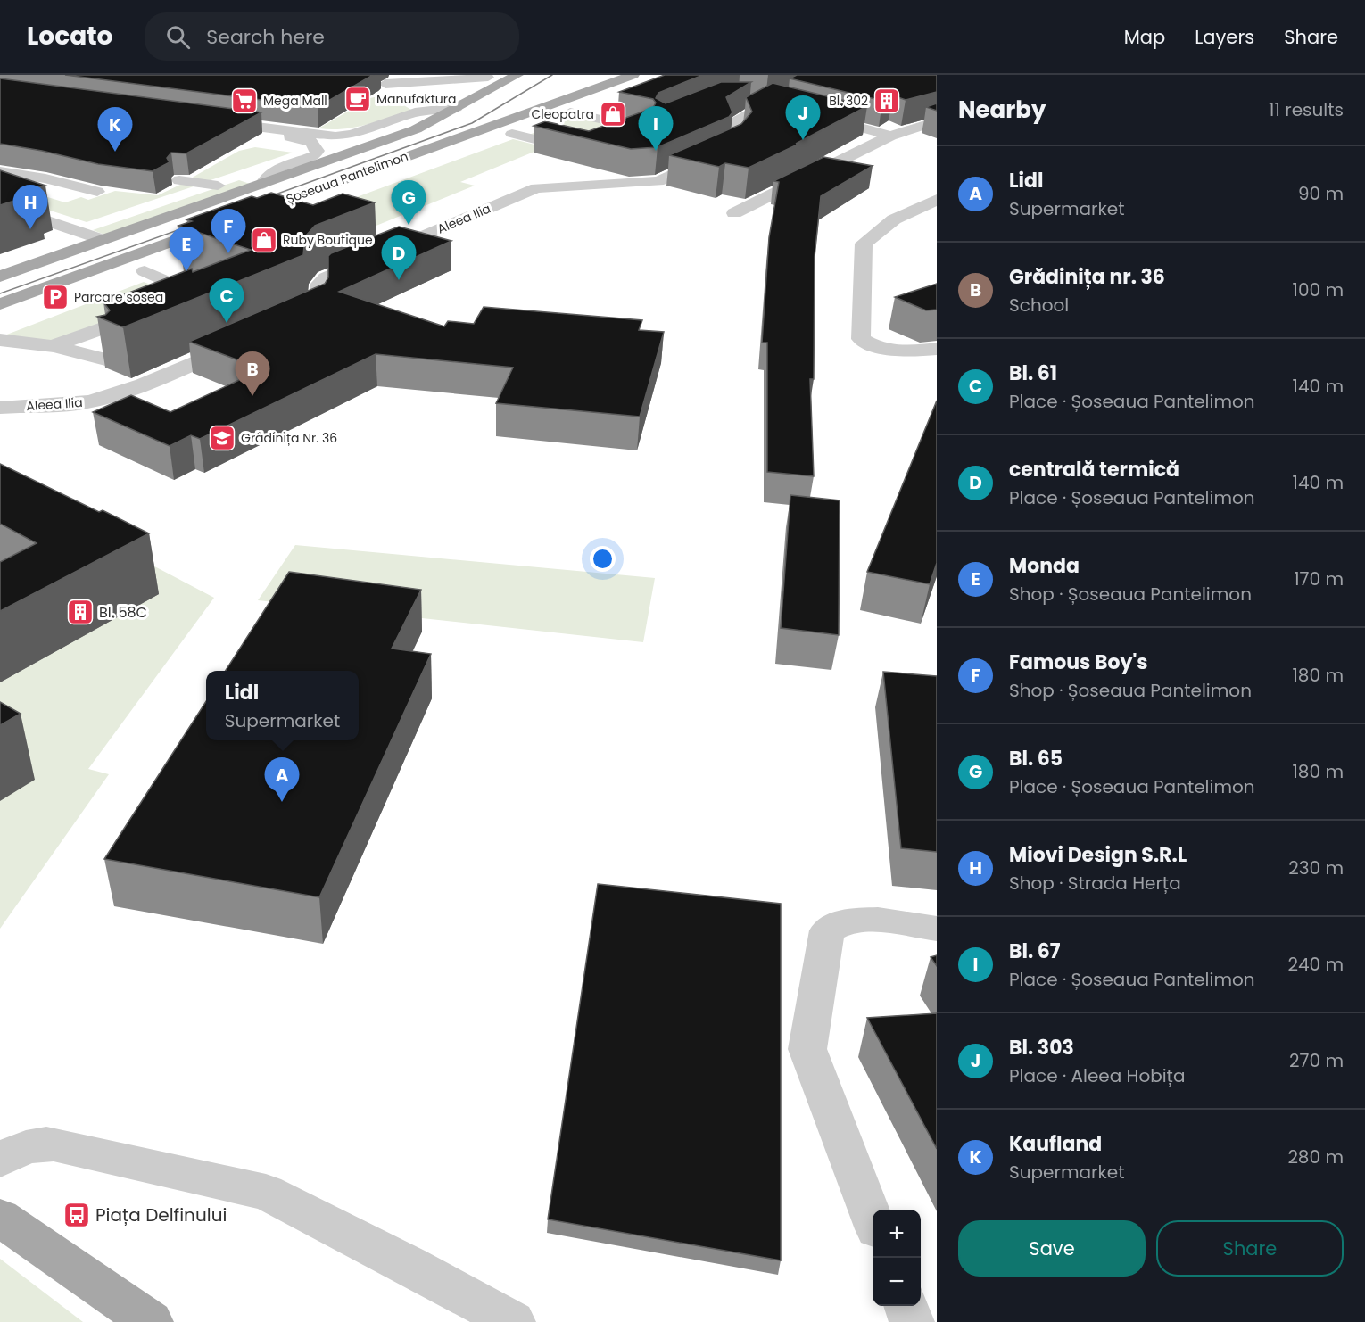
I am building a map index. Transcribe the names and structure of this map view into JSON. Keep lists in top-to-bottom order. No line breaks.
{"streets":{"main road":["Șoseaua Pantelimon"],"street":["Aleea Ilia"]},"places":{"cafe":["Manufaktura"],"supermarket":["Mega Mall"],"building":["Bl. 302","Bl. 58C"],"shop":["Cleopatra","Ruby Boutique"],"parking":["Parcare sosea"],"school or university":["Grădinița Nr. 36"],"bus stop":["Piața Delfinului"]},"page":{"header":"Locato","search":"Search here","nav":["Map","Layers","Share"],"heading":["Nearby","11 results"],"pins":["J","I","K","G","H","F","E","D","C","B","A"],"list":[{"mark":"A","name":"Lidl","note":"Supermarket","value":"90 m"},{"mark":"B","name":"Grădinița nr. 36","note":"School","value":"100 m"},{"mark":"C","name":"Bl. 61","note":"Place · Șoseaua Pantelimon","value":"140 m"},{"mark":"D","name":"centrală termică","note":"Place · Șoseaua Pantelimon","value":"140 m"},{"mark":"E","name":"Monda","note":"Shop · Șoseaua Pantelimon","value":"170 m"},{"mark":"F","name":"Famous Boy's","note":"Shop · Șoseaua Pantelimon","value":"180 m"},{"mark":"G","name":"Bl. 65","note":"Place · Șoseaua Pantelimon","value":"180 m"},{"mark":"H","name":"Miovi Design S.R.L","note":"Shop · Strada Herța","value":"230 m"},{"mark":"I","name":"Bl. 67","note":"Place · Șoseaua Pantelimon","value":"240 m"},{"mark":"J","name":"Bl. 303","note":"Place · Aleea Hobița","value":"270 m"},{"mark":"K","name":"Kaufland","note":"Supermarket","value":"280 m"}],"popup":["Lidl","Supermarket"],"buttons":["Save","Share"],"map_buttons":["+","−"]}}
